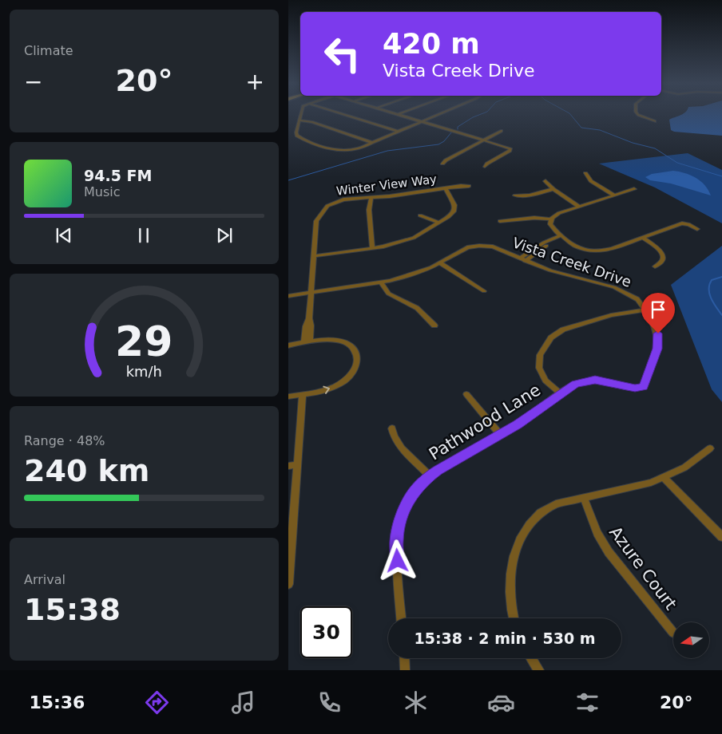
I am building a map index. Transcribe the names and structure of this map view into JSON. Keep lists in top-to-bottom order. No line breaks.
{"streets":{"street":["Winter View Way","Vista Creek Drive","Pathwood Lane","Azure Court"]},"crossings":[["Winter View Way","Vista Creek Drive"],["Vista Creek Drive","Pathwood Lane"]],"north":"left","page":{"tile":["Climate",["Range · 48%","240 km"],["Arrival","15:38"]],"turn":["420 m","Vista Creek Drive"],"heat":["−","20°","+"],"song":["94.5 FM","Music"],"limit":"30","trip":"15:38 · 2 min · 530 m","tabs":["15:36","20°"],"gauge":["29","km/h"]}}
